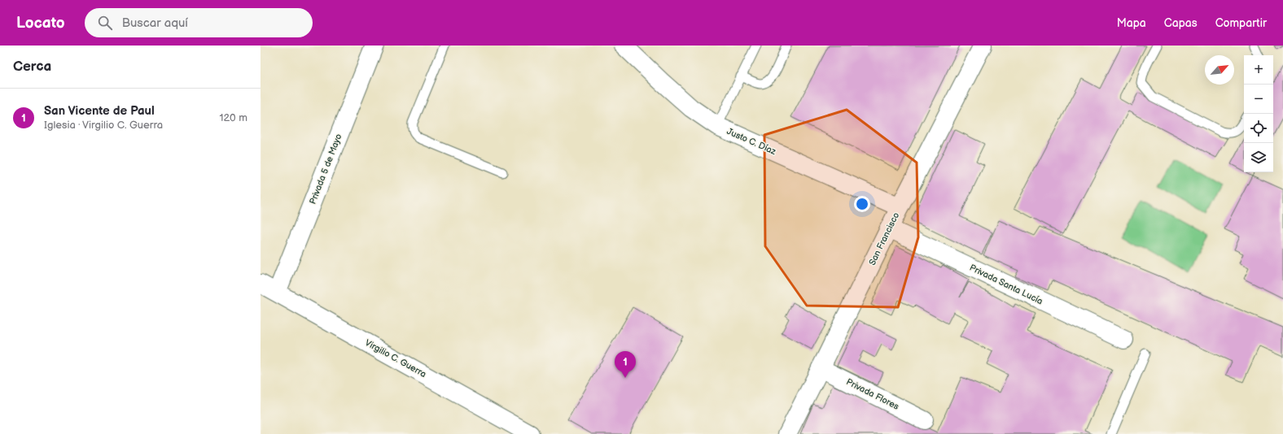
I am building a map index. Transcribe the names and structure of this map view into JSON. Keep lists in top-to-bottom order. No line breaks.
{"streets":{"street":["Justo C. Díaz","Privada 5 de Mayo","San Francisco","Privada Santa Lucía","Virgilio C. Guerra","Privada Flores"]},"crossings":[["Justo C. Díaz","San Francisco"],["Privada 5 de Mayo","Virgilio C. Guerra"],["San Francisco","Privada Santa Lucía"],["San Francisco","Privada Flores"]],"north":"top right","page":{"header":"Locato","search":"Buscar aquí","nav":["Mapa","Capas","Compartir"],"heading":"Cerca","map_buttons":["+","−"],"list":[{"mark":"1","name":"San Vicente de Paul","note":"Iglesia · Virgilio C. Guerra","value":"120 m"}],"pins":"1"}}
